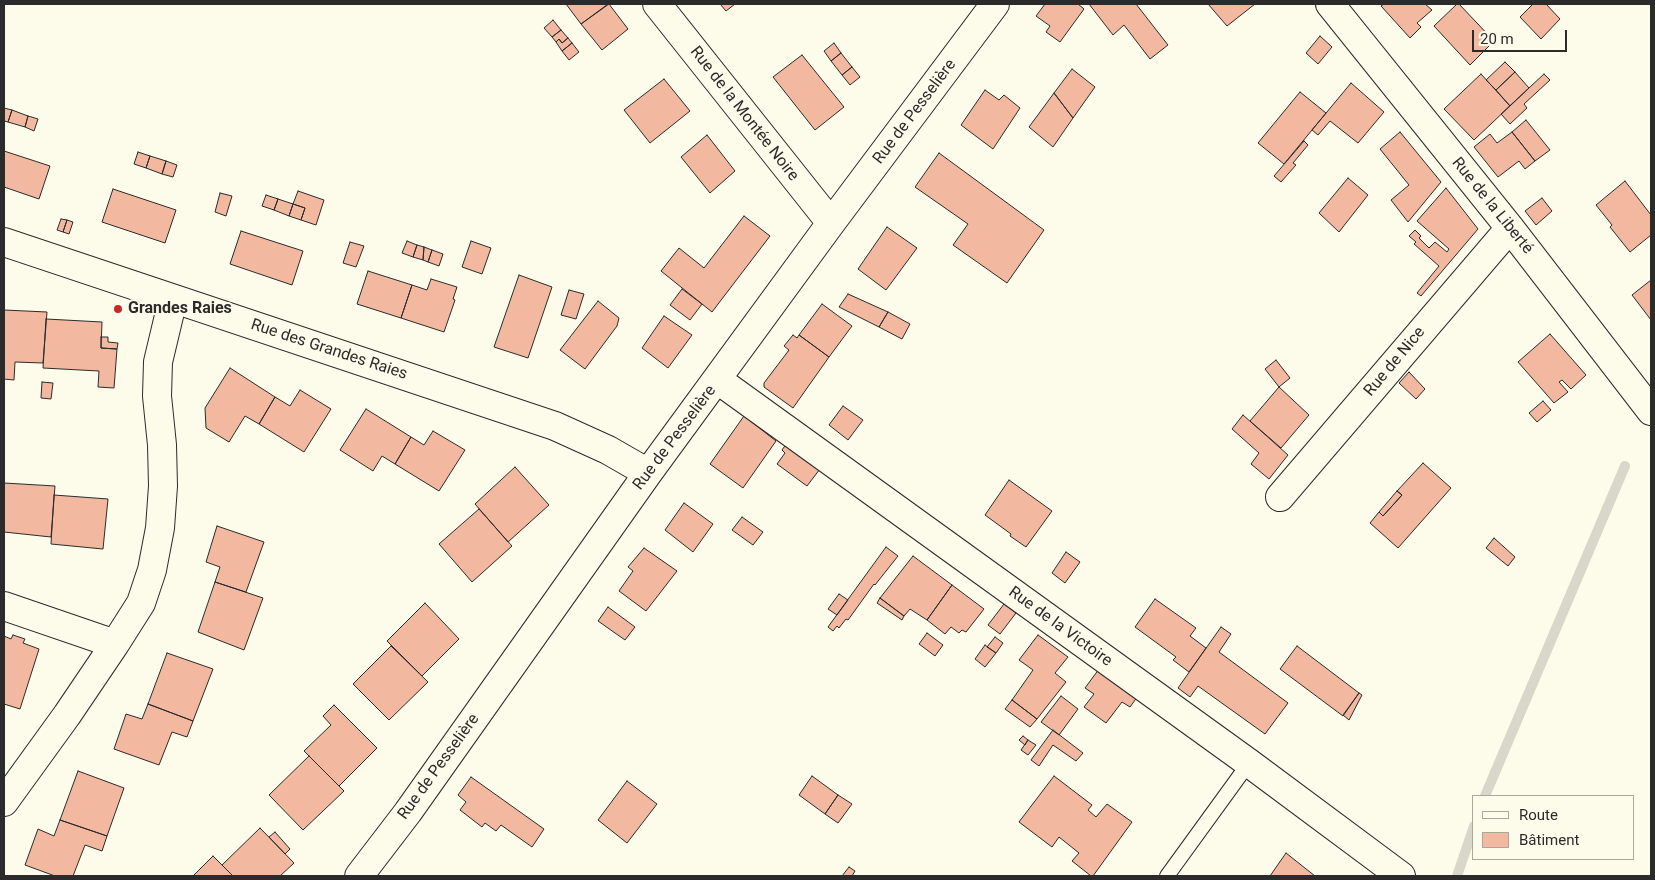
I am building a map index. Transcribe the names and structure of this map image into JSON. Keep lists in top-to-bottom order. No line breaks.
{"streets":{"street":["Rue de Pesselière","Rue de la Montée Noire","Rue de la Liberté","Rue des Grandes Raies","Rue de Nice","Rue de la Victoire"]},"crossings":[["Rue de Pesselière","Rue de la Montée Noire"],["Rue de Pesselière","Rue des Grandes Raies"],["Rue de Pesselière","Rue de la Victoire"],["Rue de la Liberté","Rue de Nice"]],"places":["Grandes Raies"],"legend":["Route","Bâtiment"],"scale_bar":"20 m"}
